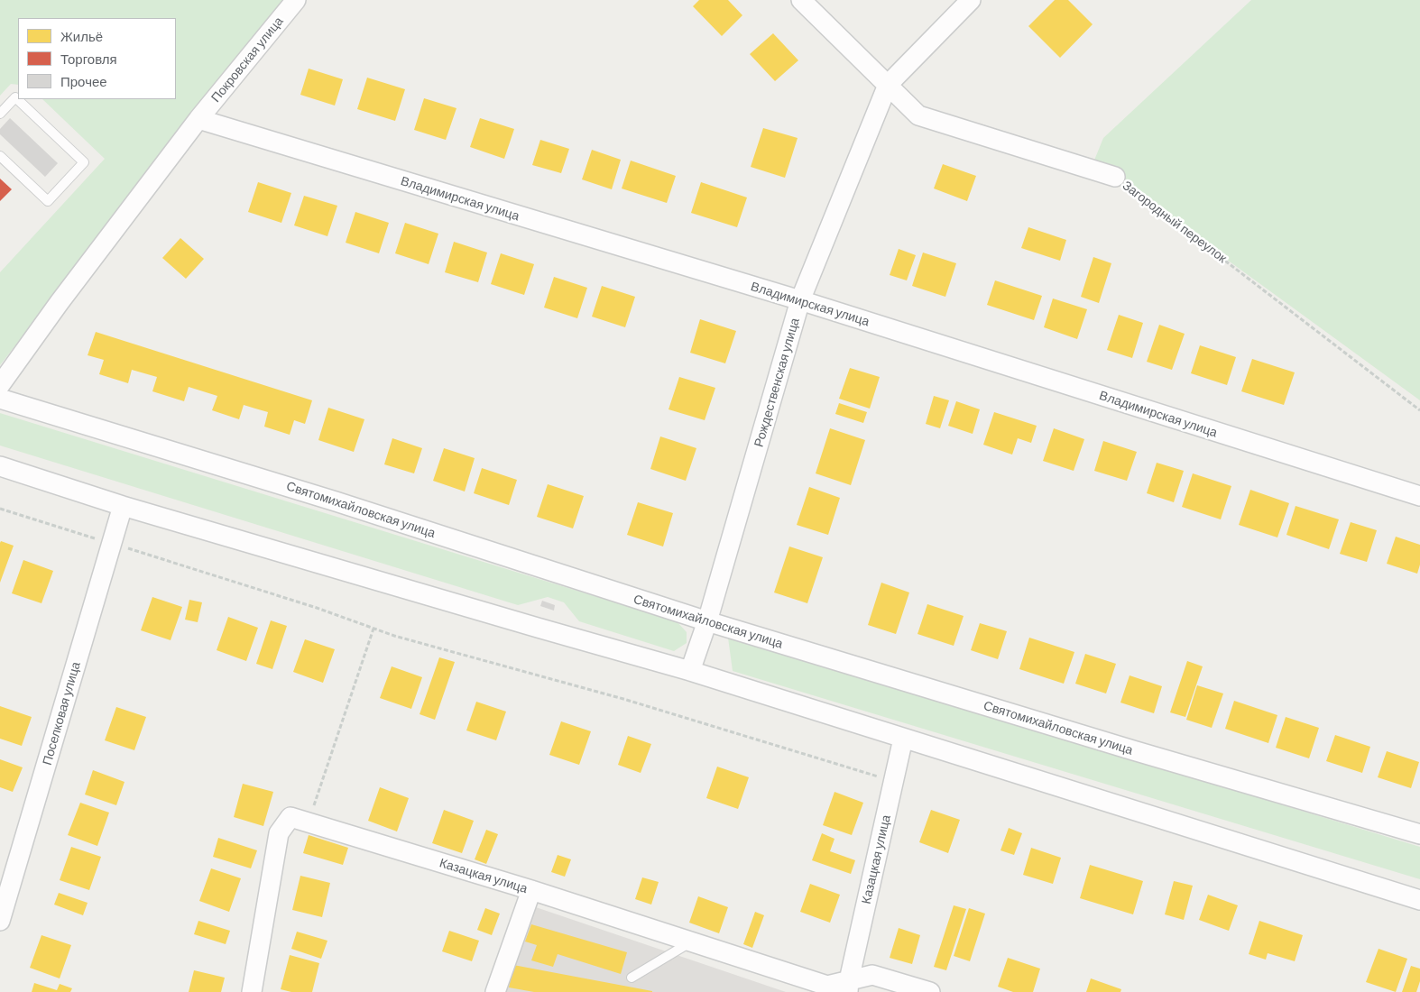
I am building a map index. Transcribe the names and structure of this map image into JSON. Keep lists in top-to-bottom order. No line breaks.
{"streets":{"street":["Покровская улица","Владимирская улица","Загородный переулок","Рождественская улица","Святомихайловская улица","Поселковая улица","Казацкая улица"]},"crossings":[["Покровская улица","Владимирская улица"],["Владимирская улица","Рождественская улица"],["Загородный переулок","Рождественская улица"],["Рождественская улица","Святомихайловская улица"]],"legend":["Жильё","Торговля","Прочее"]}
